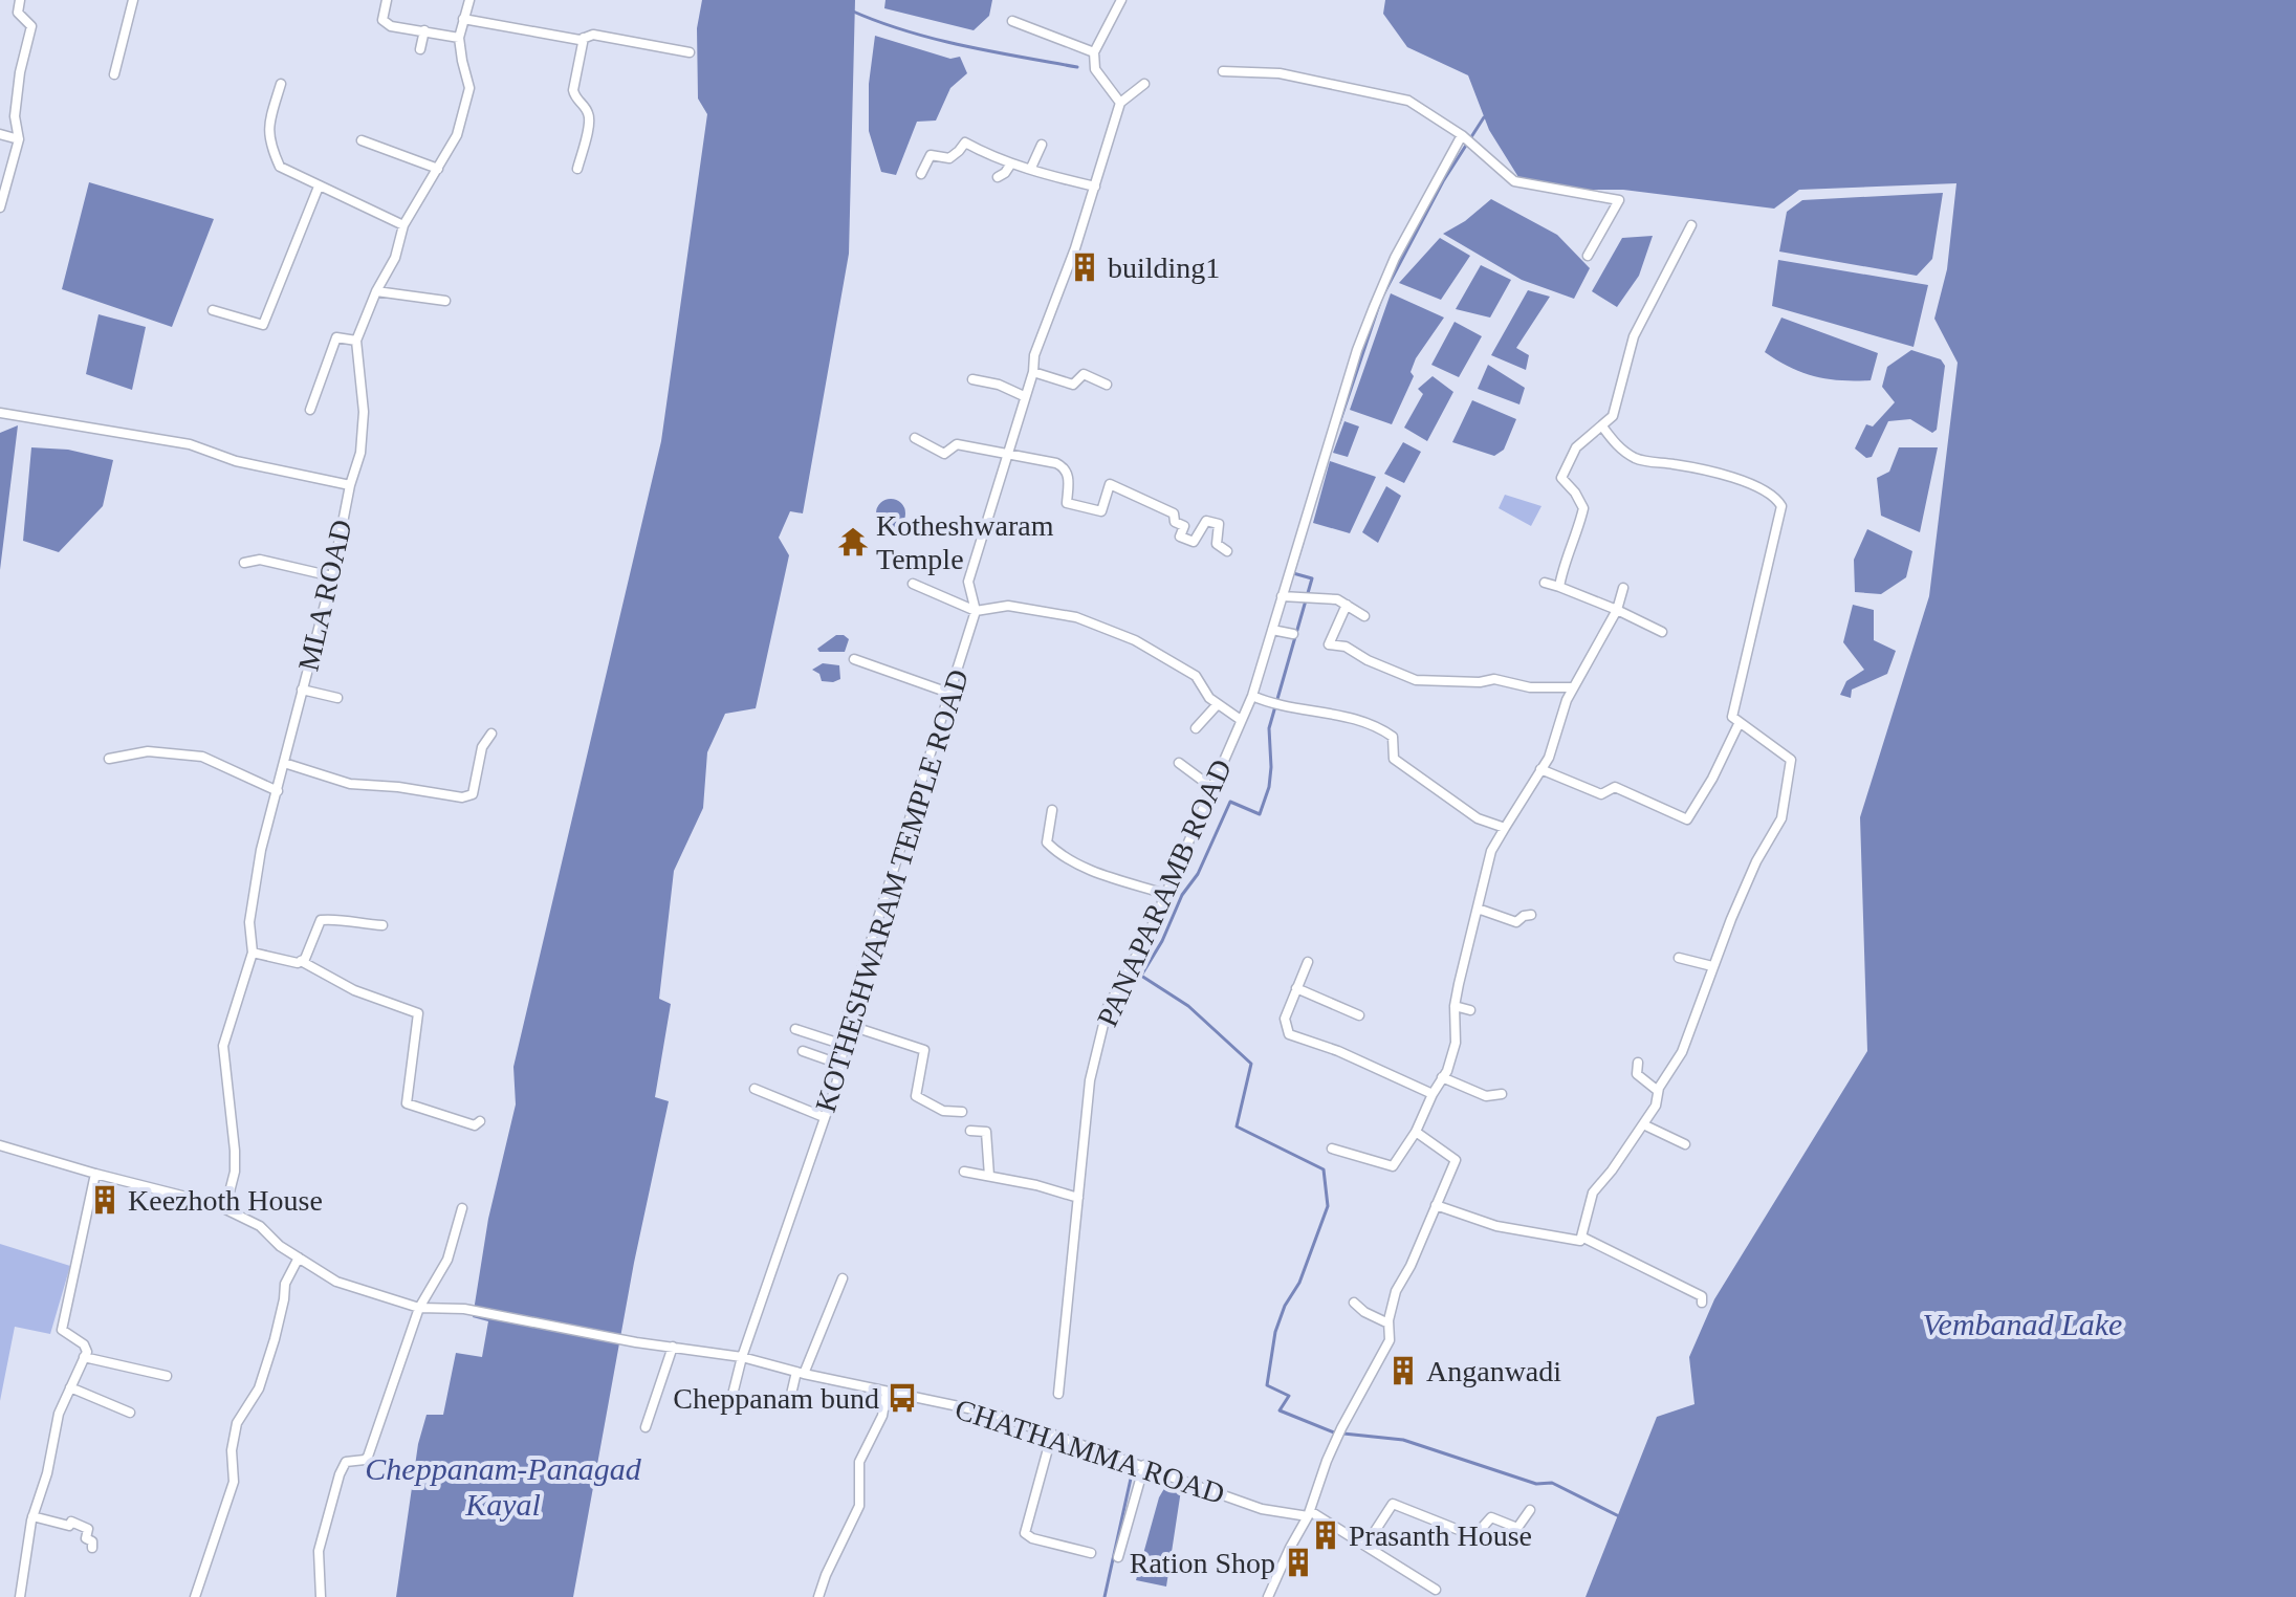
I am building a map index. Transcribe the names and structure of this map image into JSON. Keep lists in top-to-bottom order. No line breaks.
{"streets":{"street":["MLA ROAD","KOTHESHWARAM TEMPLE ROAD","PANAPARAMB ROAD","CHATHAMMA ROAD"]},"crossings":[["MLA ROAD","CHATHAMMA ROAD"],["KOTHESHWARAM TEMPLE ROAD","CHATHAMMA ROAD"]],"water":["Vembanad Lake","Cheppanam-Panagad Kayal"],"places":{"building":["building1","Keezhoth House","Anganwadi","Prasanth House","Ration Shop"],"temple":["Kotheshwaram Temple"],"bus stop":["Cheppanam bund"]}}
